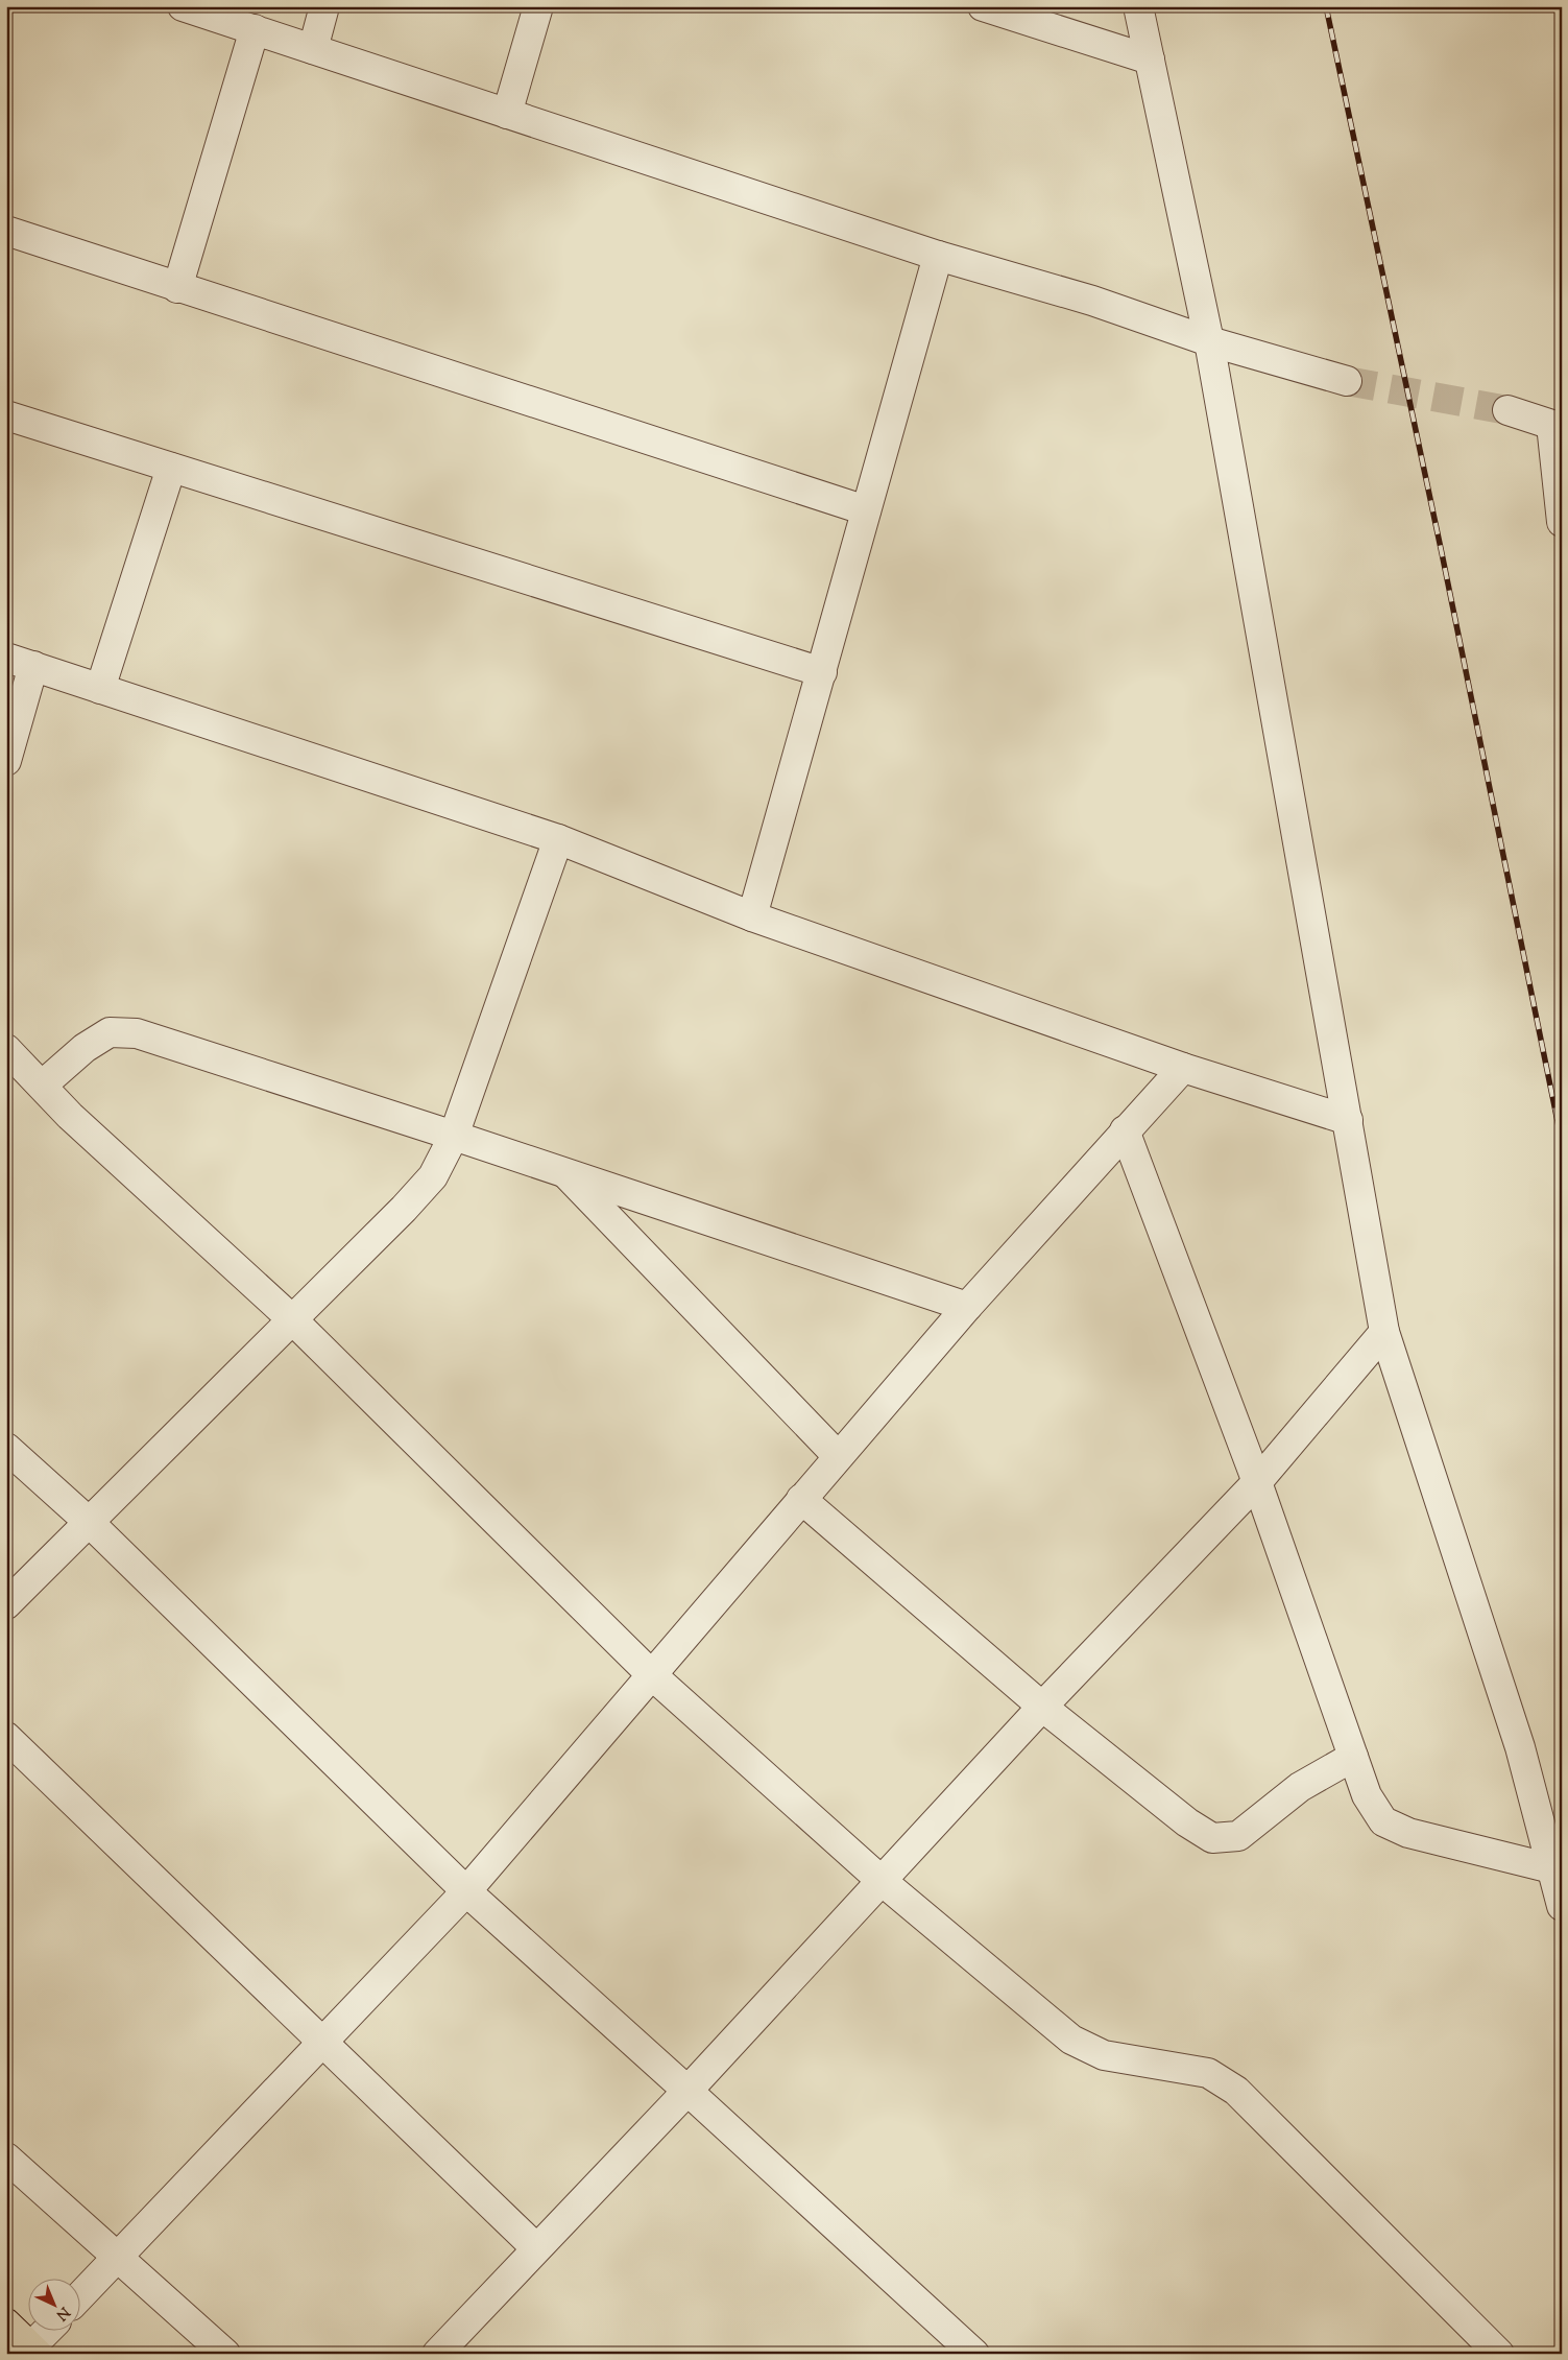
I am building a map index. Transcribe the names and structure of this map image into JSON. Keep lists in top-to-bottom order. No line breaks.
{"north":"bottom right"}
